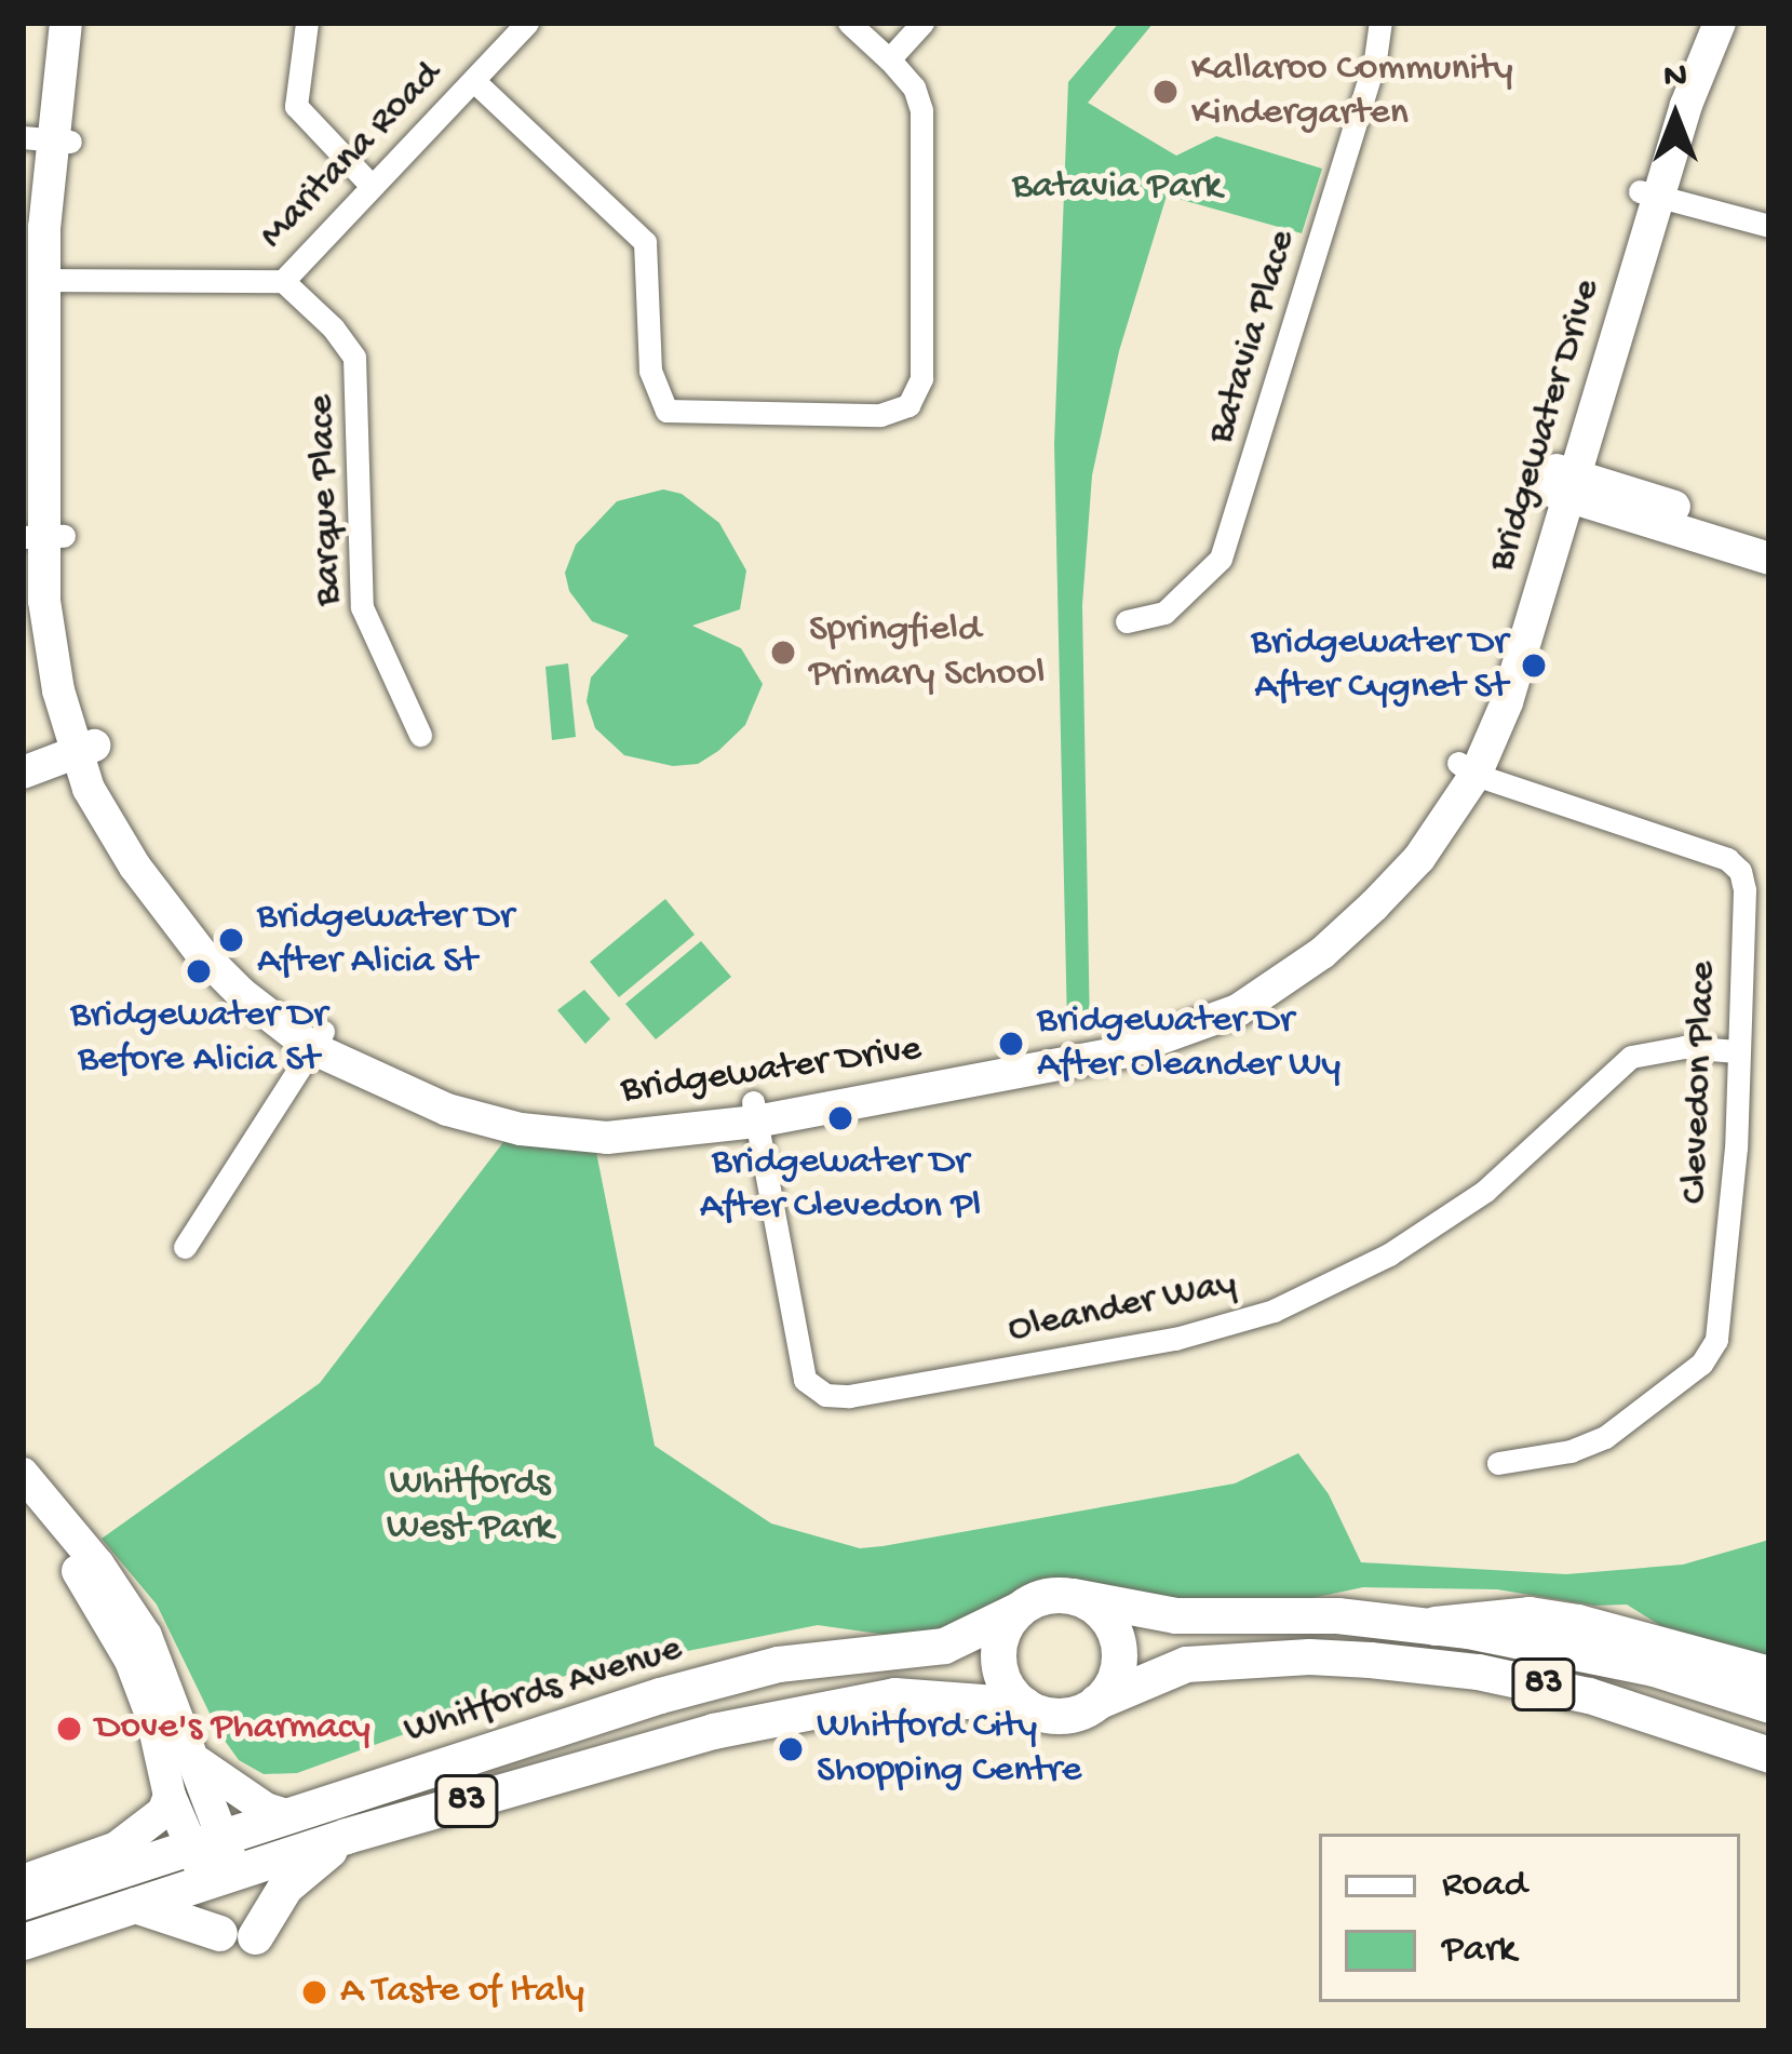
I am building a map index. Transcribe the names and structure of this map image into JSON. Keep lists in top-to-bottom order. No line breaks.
{"streets":{"main road":["83","Whitfords Avenue"],"street":["Maritana Road","Batavia Place","Bridgewater Drive","Barque Place","Clevedon Place","Oleander Way"]},"crossings":[["Maritana Road","Bridgewater Drive"],["Maritana Road","Barque Place"],["Bridgewater Drive","Clevedon Place"],["Bridgewater Drive","Oleander Way"],["Clevedon Place","Oleander Way"],["83","Whitfords Avenue"]],"parks":["Batavia Park","Whitfords West Park"],"places":["Kallaroo Community Kindergarten","Springfield Primary School","Bridgewater Dr After Cygnet St","Bridgewater Dr After Alicia St","Bridgewater Dr Before Alicia St","Bridgewater Dr After Oleander Wy","Bridgewater Dr After Clevedon Pl","Dove's Pharmacy","Whitford City Shopping Centre","A Taste of Italy"],"legend":["Road","Park"],"north":"top"}
